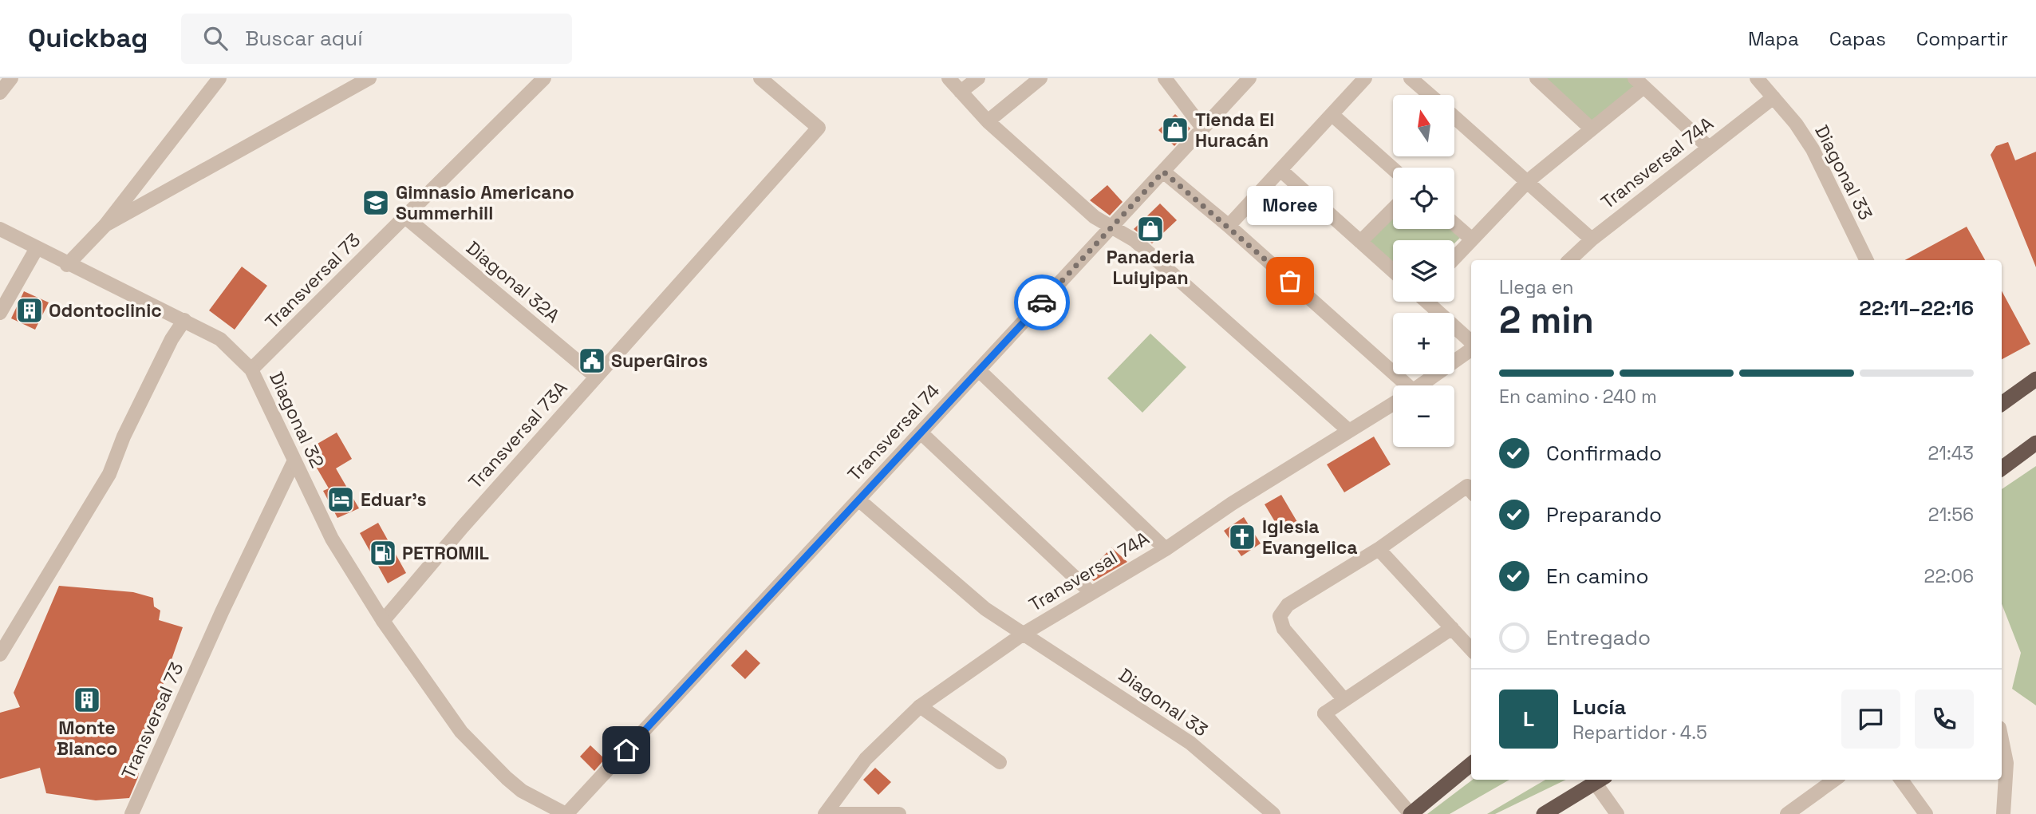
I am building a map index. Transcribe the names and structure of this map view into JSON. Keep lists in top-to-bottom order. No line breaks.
{"streets":{"street":["Transversal 74A","Diagonal 33","Transversal 73","Diagonal 32A","Diagonal 32","Transversal 74","Transversal 73A"]},"crossings":[["Transversal 74A","Diagonal 33"],["Diagonal 33","Transversal 74"],["Transversal 73","Diagonal 32A"],["Transversal 73","Diagonal 32"],["Diagonal 32A","Transversal 73A"],["Diagonal 32","Transversal 74"],["Diagonal 32","Transversal 73A"]],"places":{"shop":["Tienda El Huracán","Panaderia Luiyipan"],"school or university":["Gimnasio Americano Summerhill"],"other":["Moree"],"building":["Odontoclinic","Monte Blanco"],"public building":["SuperGiros"],"hotel":["Eduar's"],"church":["Iglesia Evangelica"],"fuel station":["PETROMIL"]},"north":"top","page":{"header":"Quickbag","search":"Buscar aquí","nav":["Mapa","Capas","Compartir"],"map_buttons":["+","−"],"bubble":"Moree","heading":["2 min","Llega en","22:11–22:16"],"panel":["Lucía","Repartidor · 4.5"],"bar":"En camino · 240 m","list":[["Confirmado","21:43"],["Preparando","21:56"],["En camino","22:06"],"Entregado"],"round":"L"}}
